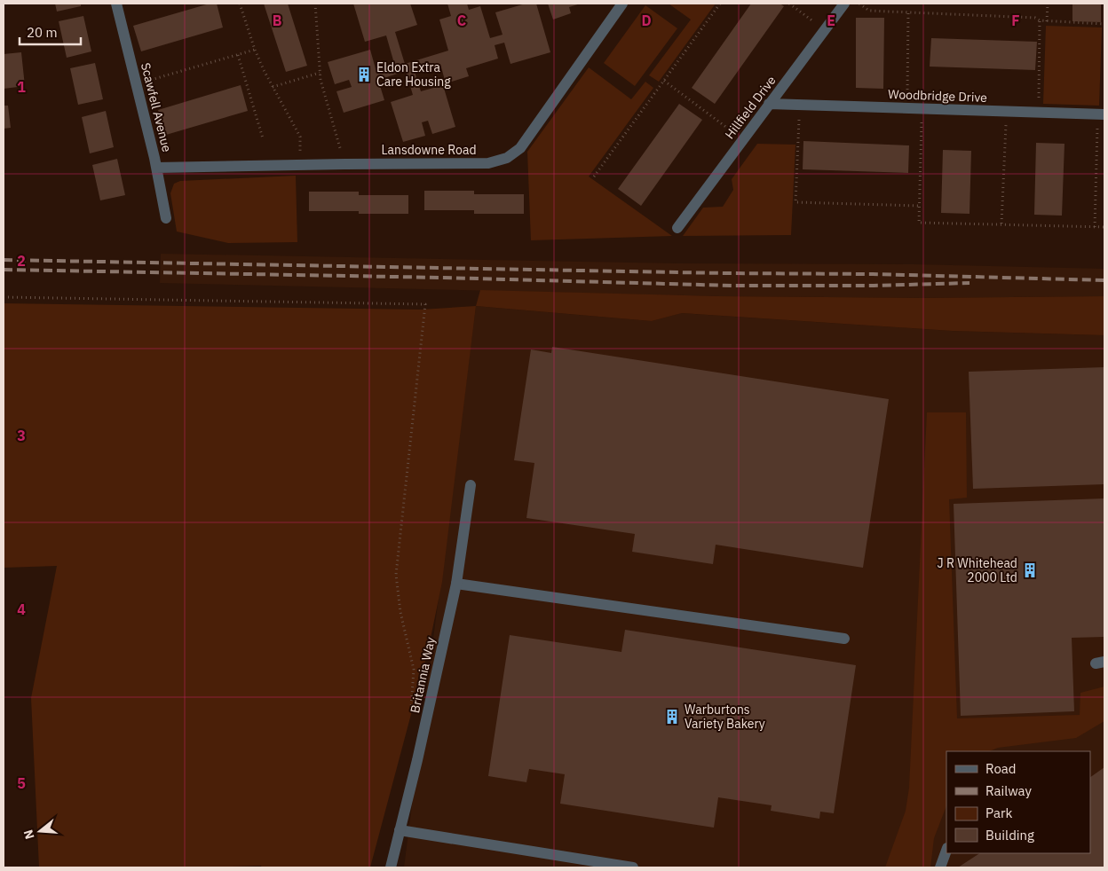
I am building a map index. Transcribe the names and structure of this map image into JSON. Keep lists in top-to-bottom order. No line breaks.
{"streets":{"street":["Woodbridge Drive","Scawfell Avenue","Hillfield Drive","Lansdowne Road","Britannia Way"]},"crossings":[["Woodbridge Drive","Hillfield Drive"],["Scawfell Avenue","Lansdowne Road"]],"places":{"building":["Eldon Extra Care Housing","J R Whitehead 2000 Ltd","Warburtons Variety Bakery"]},"legend":["Road","Railway","Park","Building"],"scale_bar":"20 m","north":"left","grid":{"columns":["B","C","D","E","F"],"rows":["1","2","3","4","5"]}}
